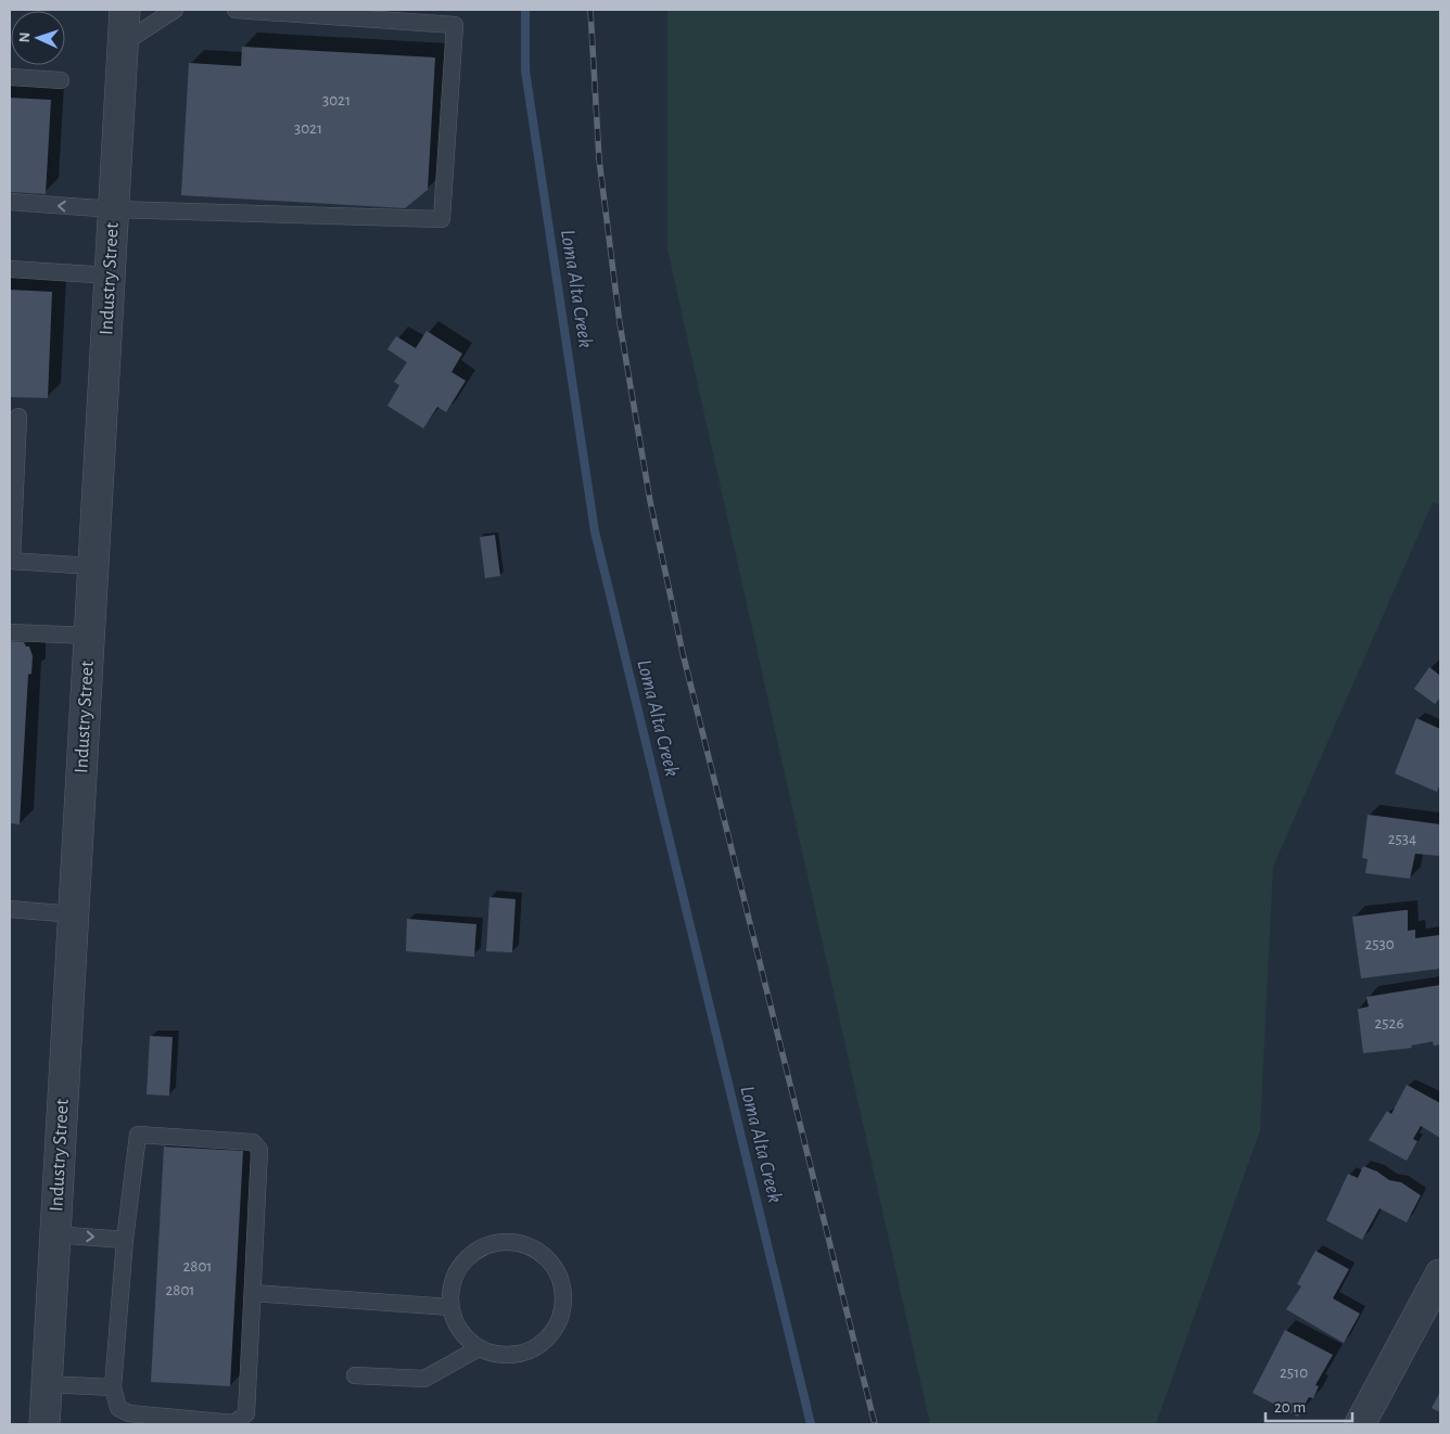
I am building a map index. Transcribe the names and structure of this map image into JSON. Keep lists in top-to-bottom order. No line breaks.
{"streets":{"street":["Industry Street"]},"water":["Loma Alta Creek"],"house_numbers":["3021","3021","2534","2530","2526","2801","2801","2510"],"scale_bar":"20 m","north":"left"}
